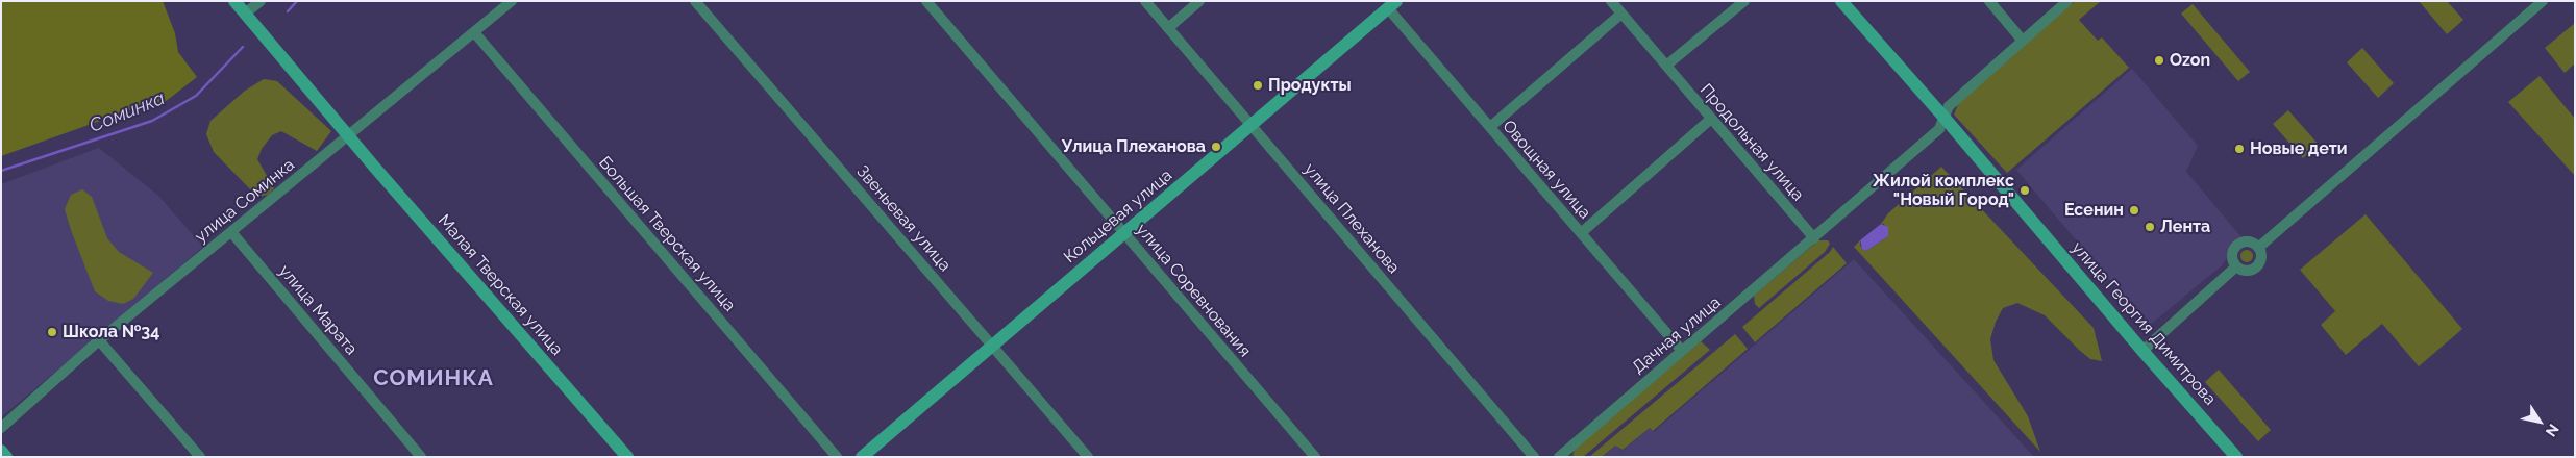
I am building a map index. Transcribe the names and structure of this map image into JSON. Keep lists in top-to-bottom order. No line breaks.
{"streets":{"street":["Продольная улица","Овощная улица","улица Соминка","Кольцевая улица","Звеньевая улица","улица Плеханова","Большая Тверская улица","Малая Тверская улица","улица Соревнования","улица Марата","улица Георгия Димитрова","Дачная улица"]},"crossings":[["Продольная улица","Дачная улица"],["Овощная улица","Кольцевая улица"],["Овощная улица","Дачная улица"],["улица Соминка","Большая Тверская улица"],["улица Соминка","Малая Тверская улица"],["улица Соминка","улица Марата"],["Кольцевая улица","Звеньевая улица"],["Кольцевая улица","улица Плеханова"],["Кольцевая улица","улица Соревнования"],["улица Георгия Димитрова","Дачная улица"]],"districts":["СОМИНКА"],"water":["Соминка"],"places":["Ozon","Продукты","Улица Плеханова","Новые дети","Жилой комплекс \"Новый Город\"","Есенин","Лента","Школа №34"],"north":"bottom right"}
